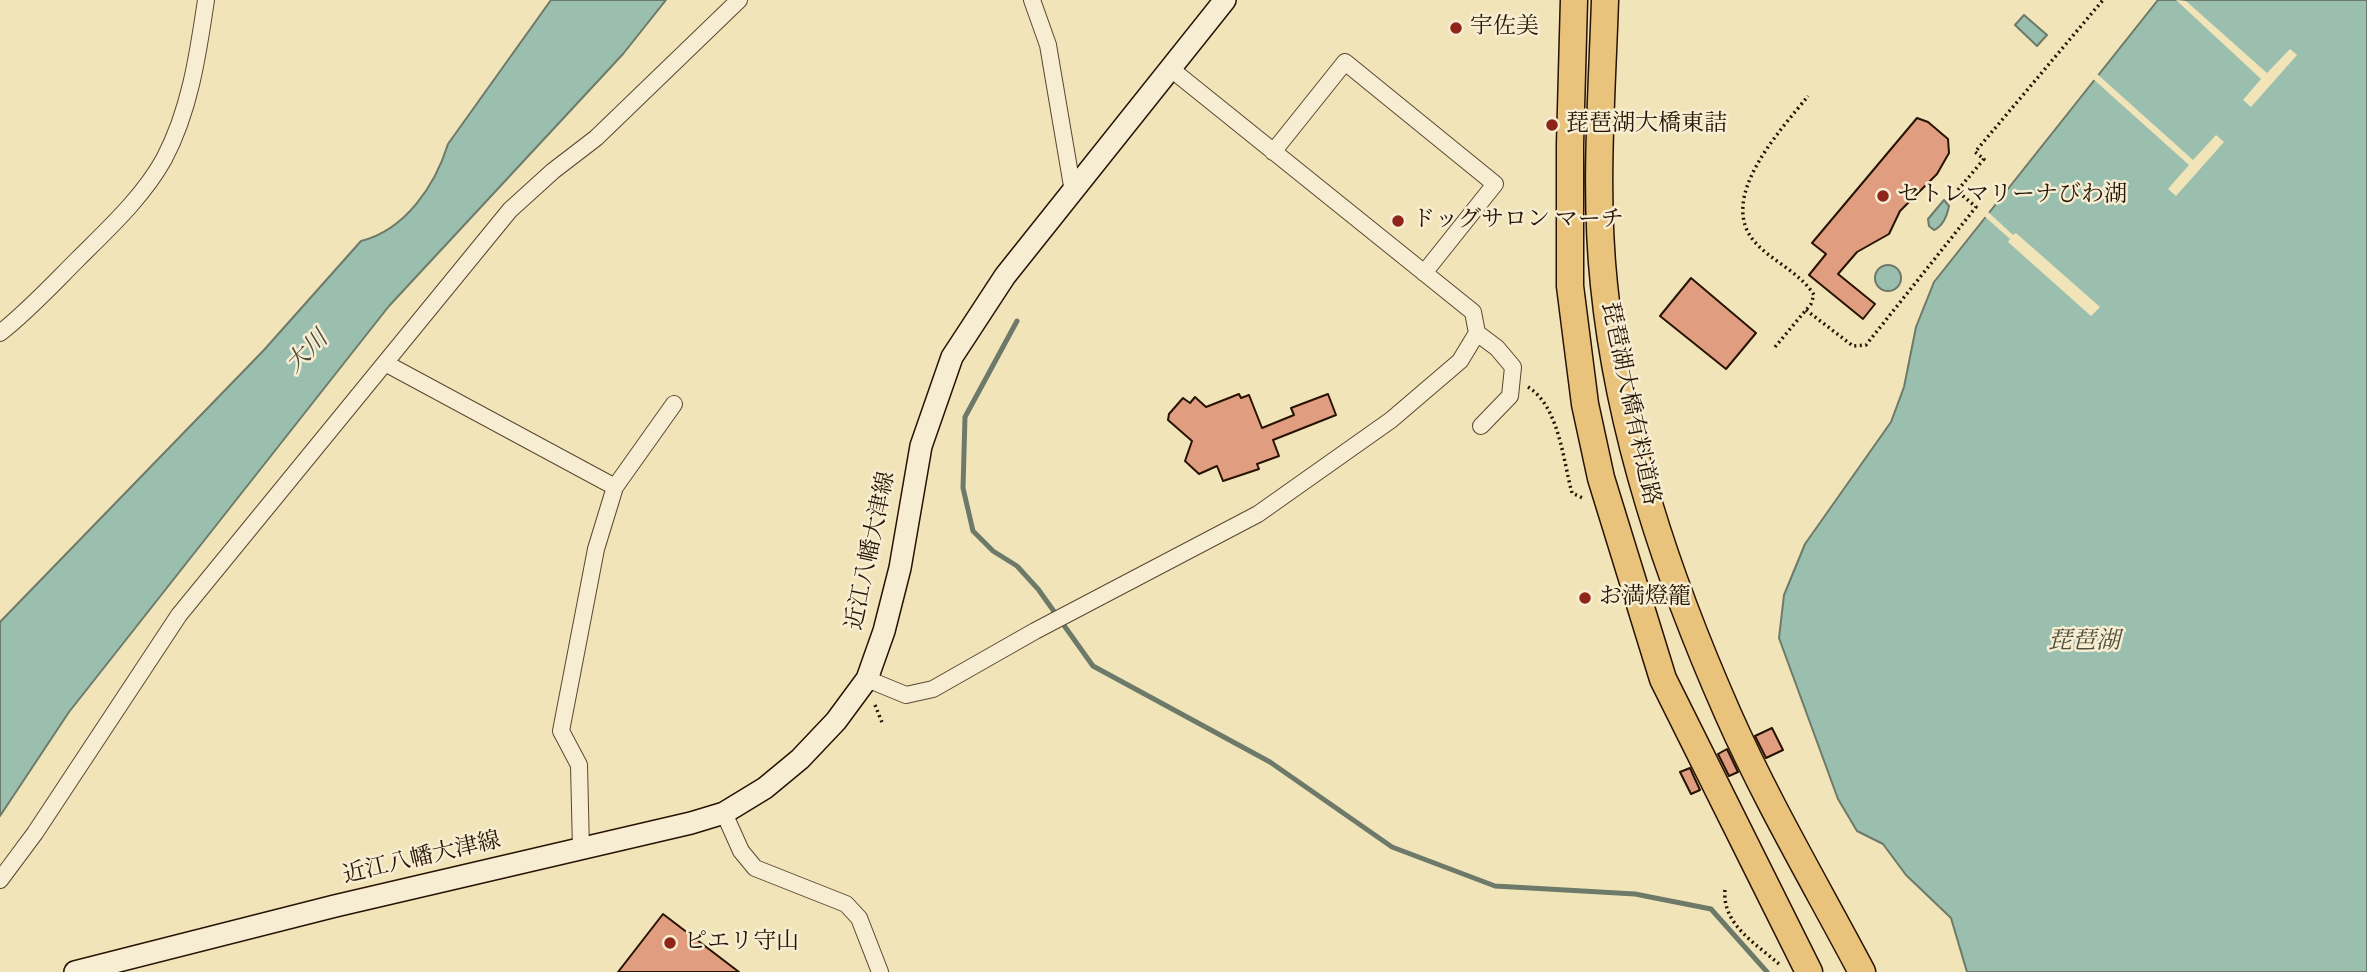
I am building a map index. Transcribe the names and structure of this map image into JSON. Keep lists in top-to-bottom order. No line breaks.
{"streets":{"highway":["琵琶湖大橋有料道路"],"main road":["近江八幡大津線"]},"water":["大川","琵琶湖"],"places":["宇佐美","琵琶湖大橋東詰","セトレマリーナびわ湖","ドッグサロン マーチ","お満燈籠","ピエリ守山"]}
